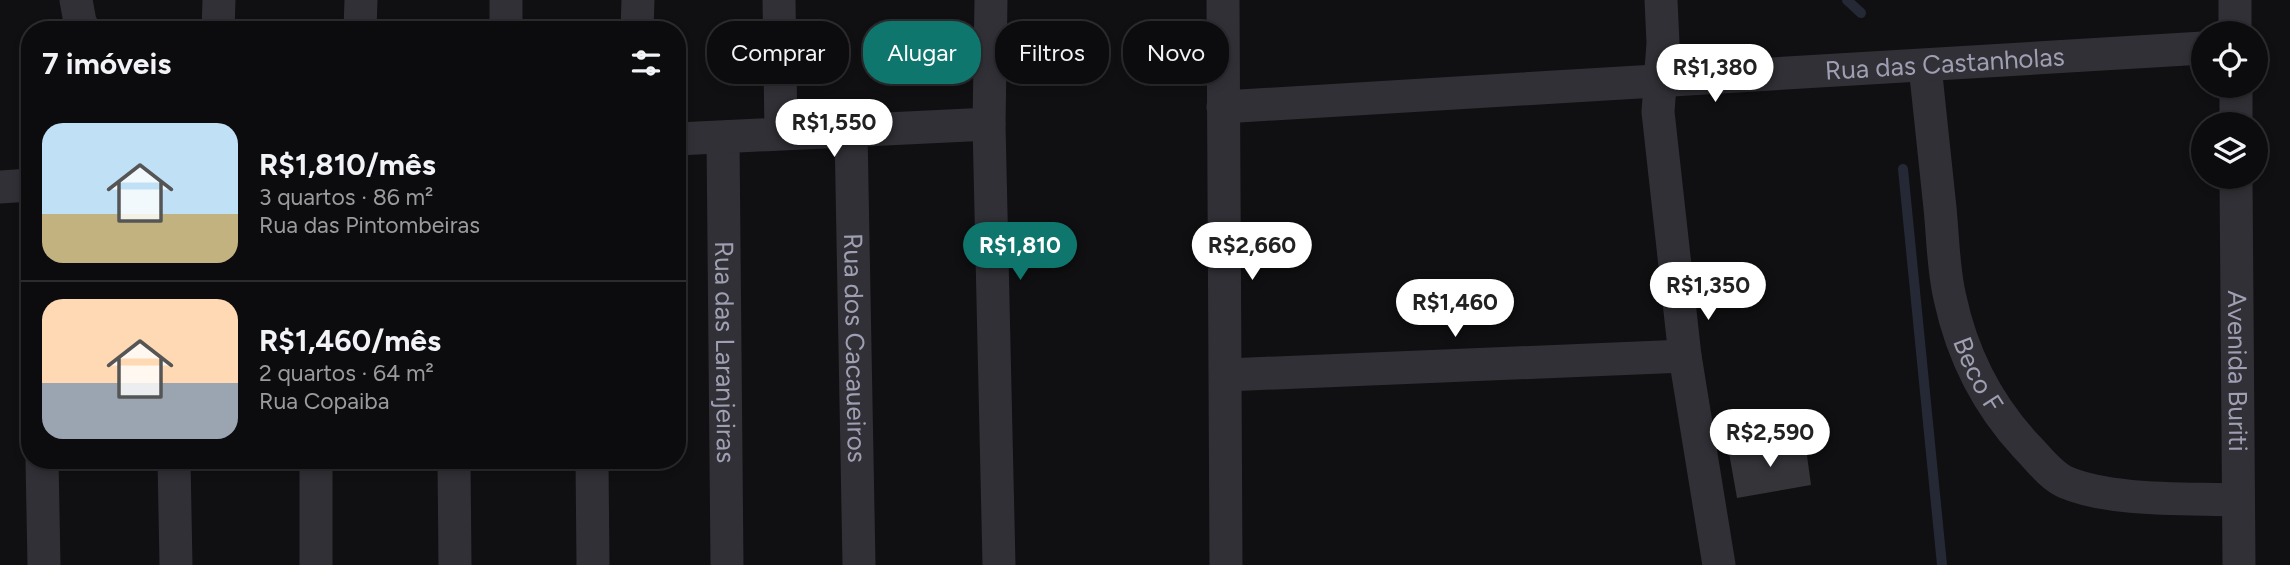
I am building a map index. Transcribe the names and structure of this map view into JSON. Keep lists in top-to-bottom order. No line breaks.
{"streets":{"street":["Rua das Castanholas","Rua dos Cacaueiros","Rua das Laranjeiras","Avenida Buriti","Beco F"]},"crossings":[["Rua das Castanholas","Beco F"],["Avenida Buriti","Beco F"]],"page":{"chip":["Comprar","Alugar","Filtros","Novo"],"heading":"7 imóveis","price":["R$1,380","R$1,550","R$1,810","R$2,660","R$1,350","R$1,460","R$2,590"],"list":[{"name":"R$1,810/mês","note":"3 quartos · 86 m² · Rua das Pintombeiras"},{"name":"R$1,460/mês","note":"2 quartos · 64 m² · Rua Copaiba"}]}}
